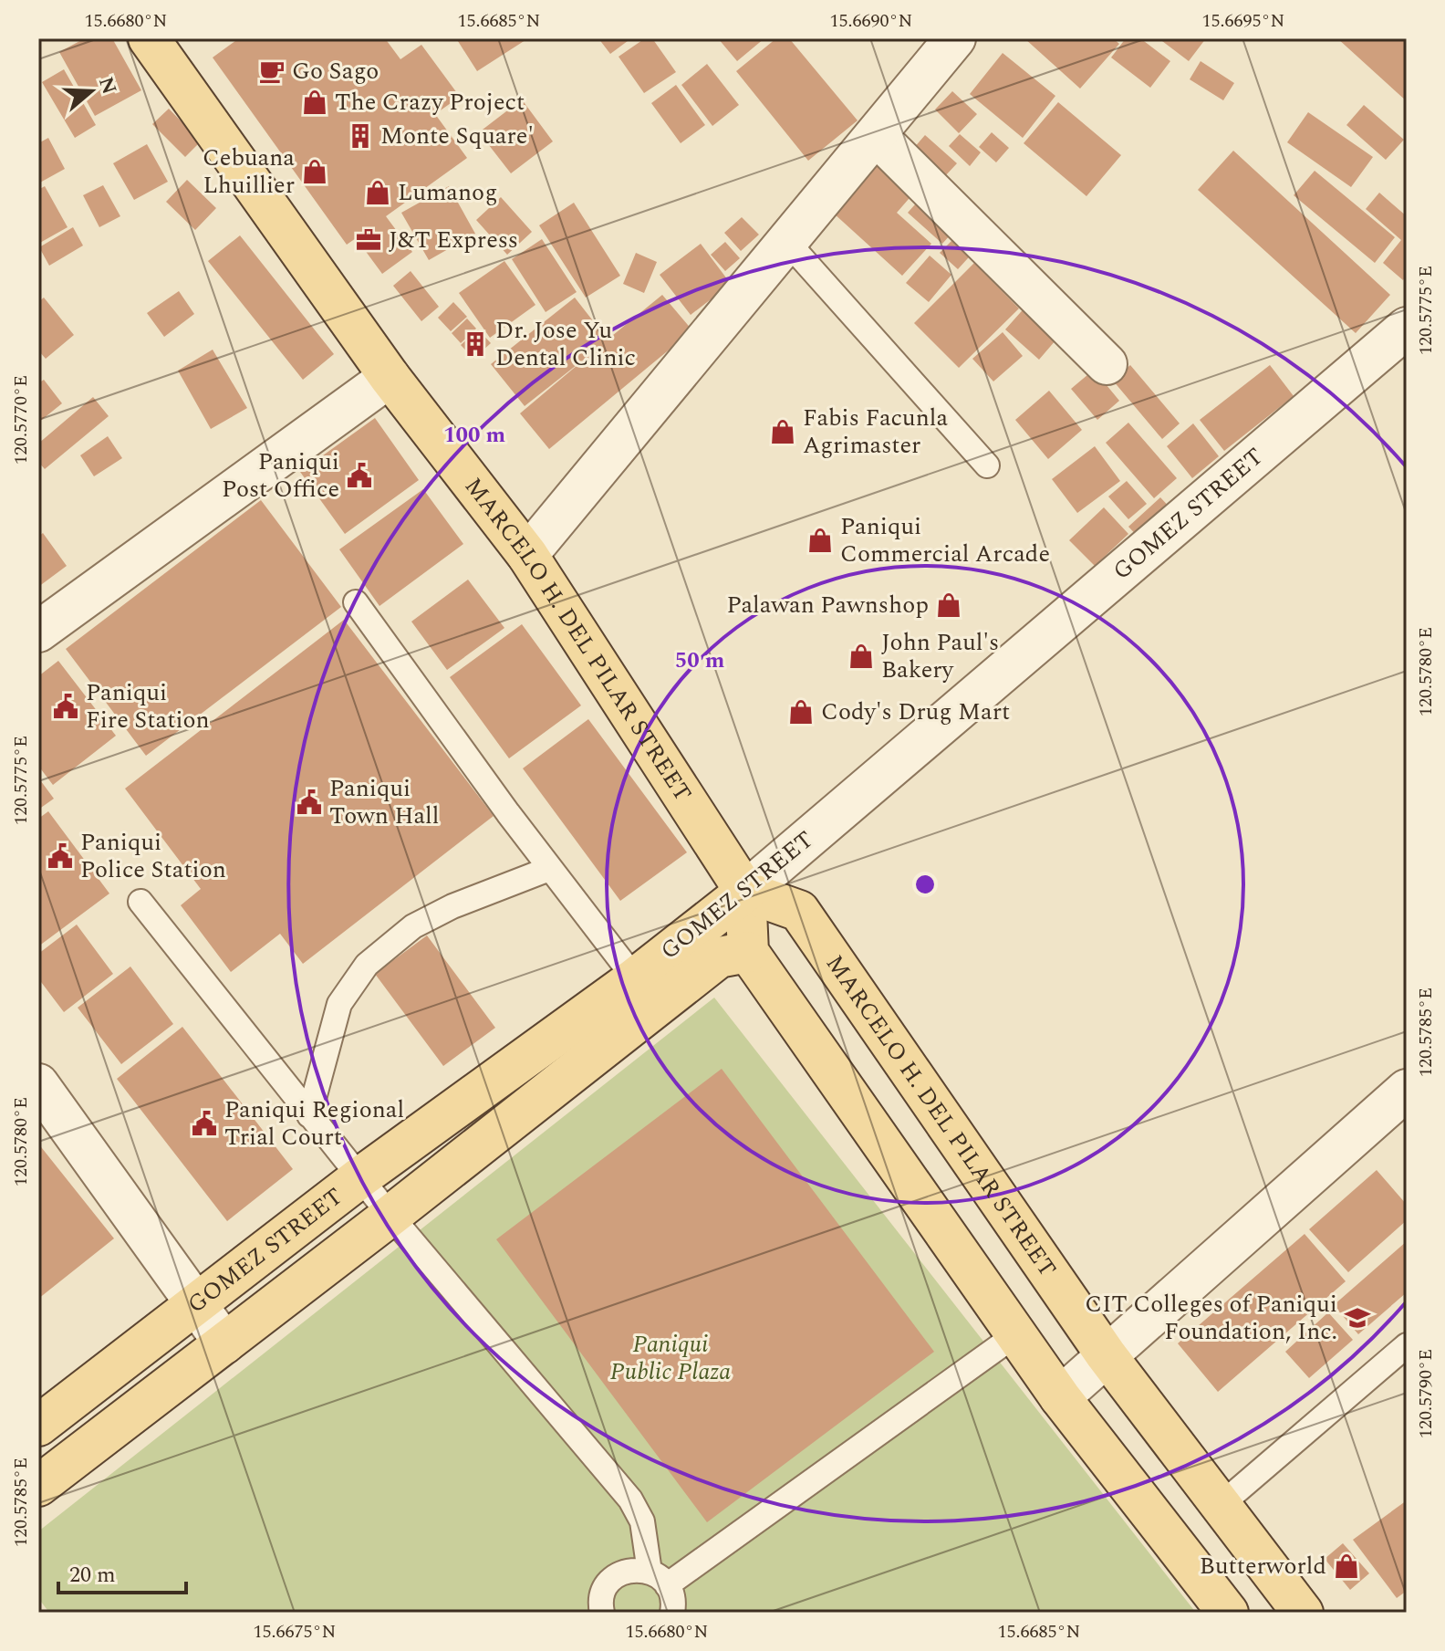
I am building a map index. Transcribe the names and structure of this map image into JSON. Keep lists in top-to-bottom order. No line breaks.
{"streets":{"main road":["GOMEZ STREET","MARCELO H. DEL PILAR STREET"]},"crossings":[["GOMEZ STREET","MARCELO H. DEL PILAR STREET"]],"parks":["Paniqui Public Plaza"],"places":{"cafe":["Go Sago"],"shop":["The Crazy Project","Cebuana Lhuillier","Lumanog","Fabis Facunla Agrimaster","Paniqui Commercial Arcade","Palawan Pawnshop","John Paul's Bakery","Cody's Drug Mart","Butterworld"],"building":["Monte Square'","Dr. Jose Yu Dental Clinic"],"office":["J&T Express"],"public building":["Paniqui Post Office","Paniqui Fire Station","Paniqui Town Hall","Paniqui Police Station","Paniqui Regional Trial Court"],"school or university":["CIT Colleges of Paniqui Foundation, Inc."]},"scale_bar":"20 m","north":"right","coordinates":["15.6680°N","15.6685°N","15.6690°N","15.6695°N","120.5775°E","120.5770°E","120.5780°E","120.5785°E","120.5790°E","15.6675°N"],"rings":["100 m","50 m"]}
